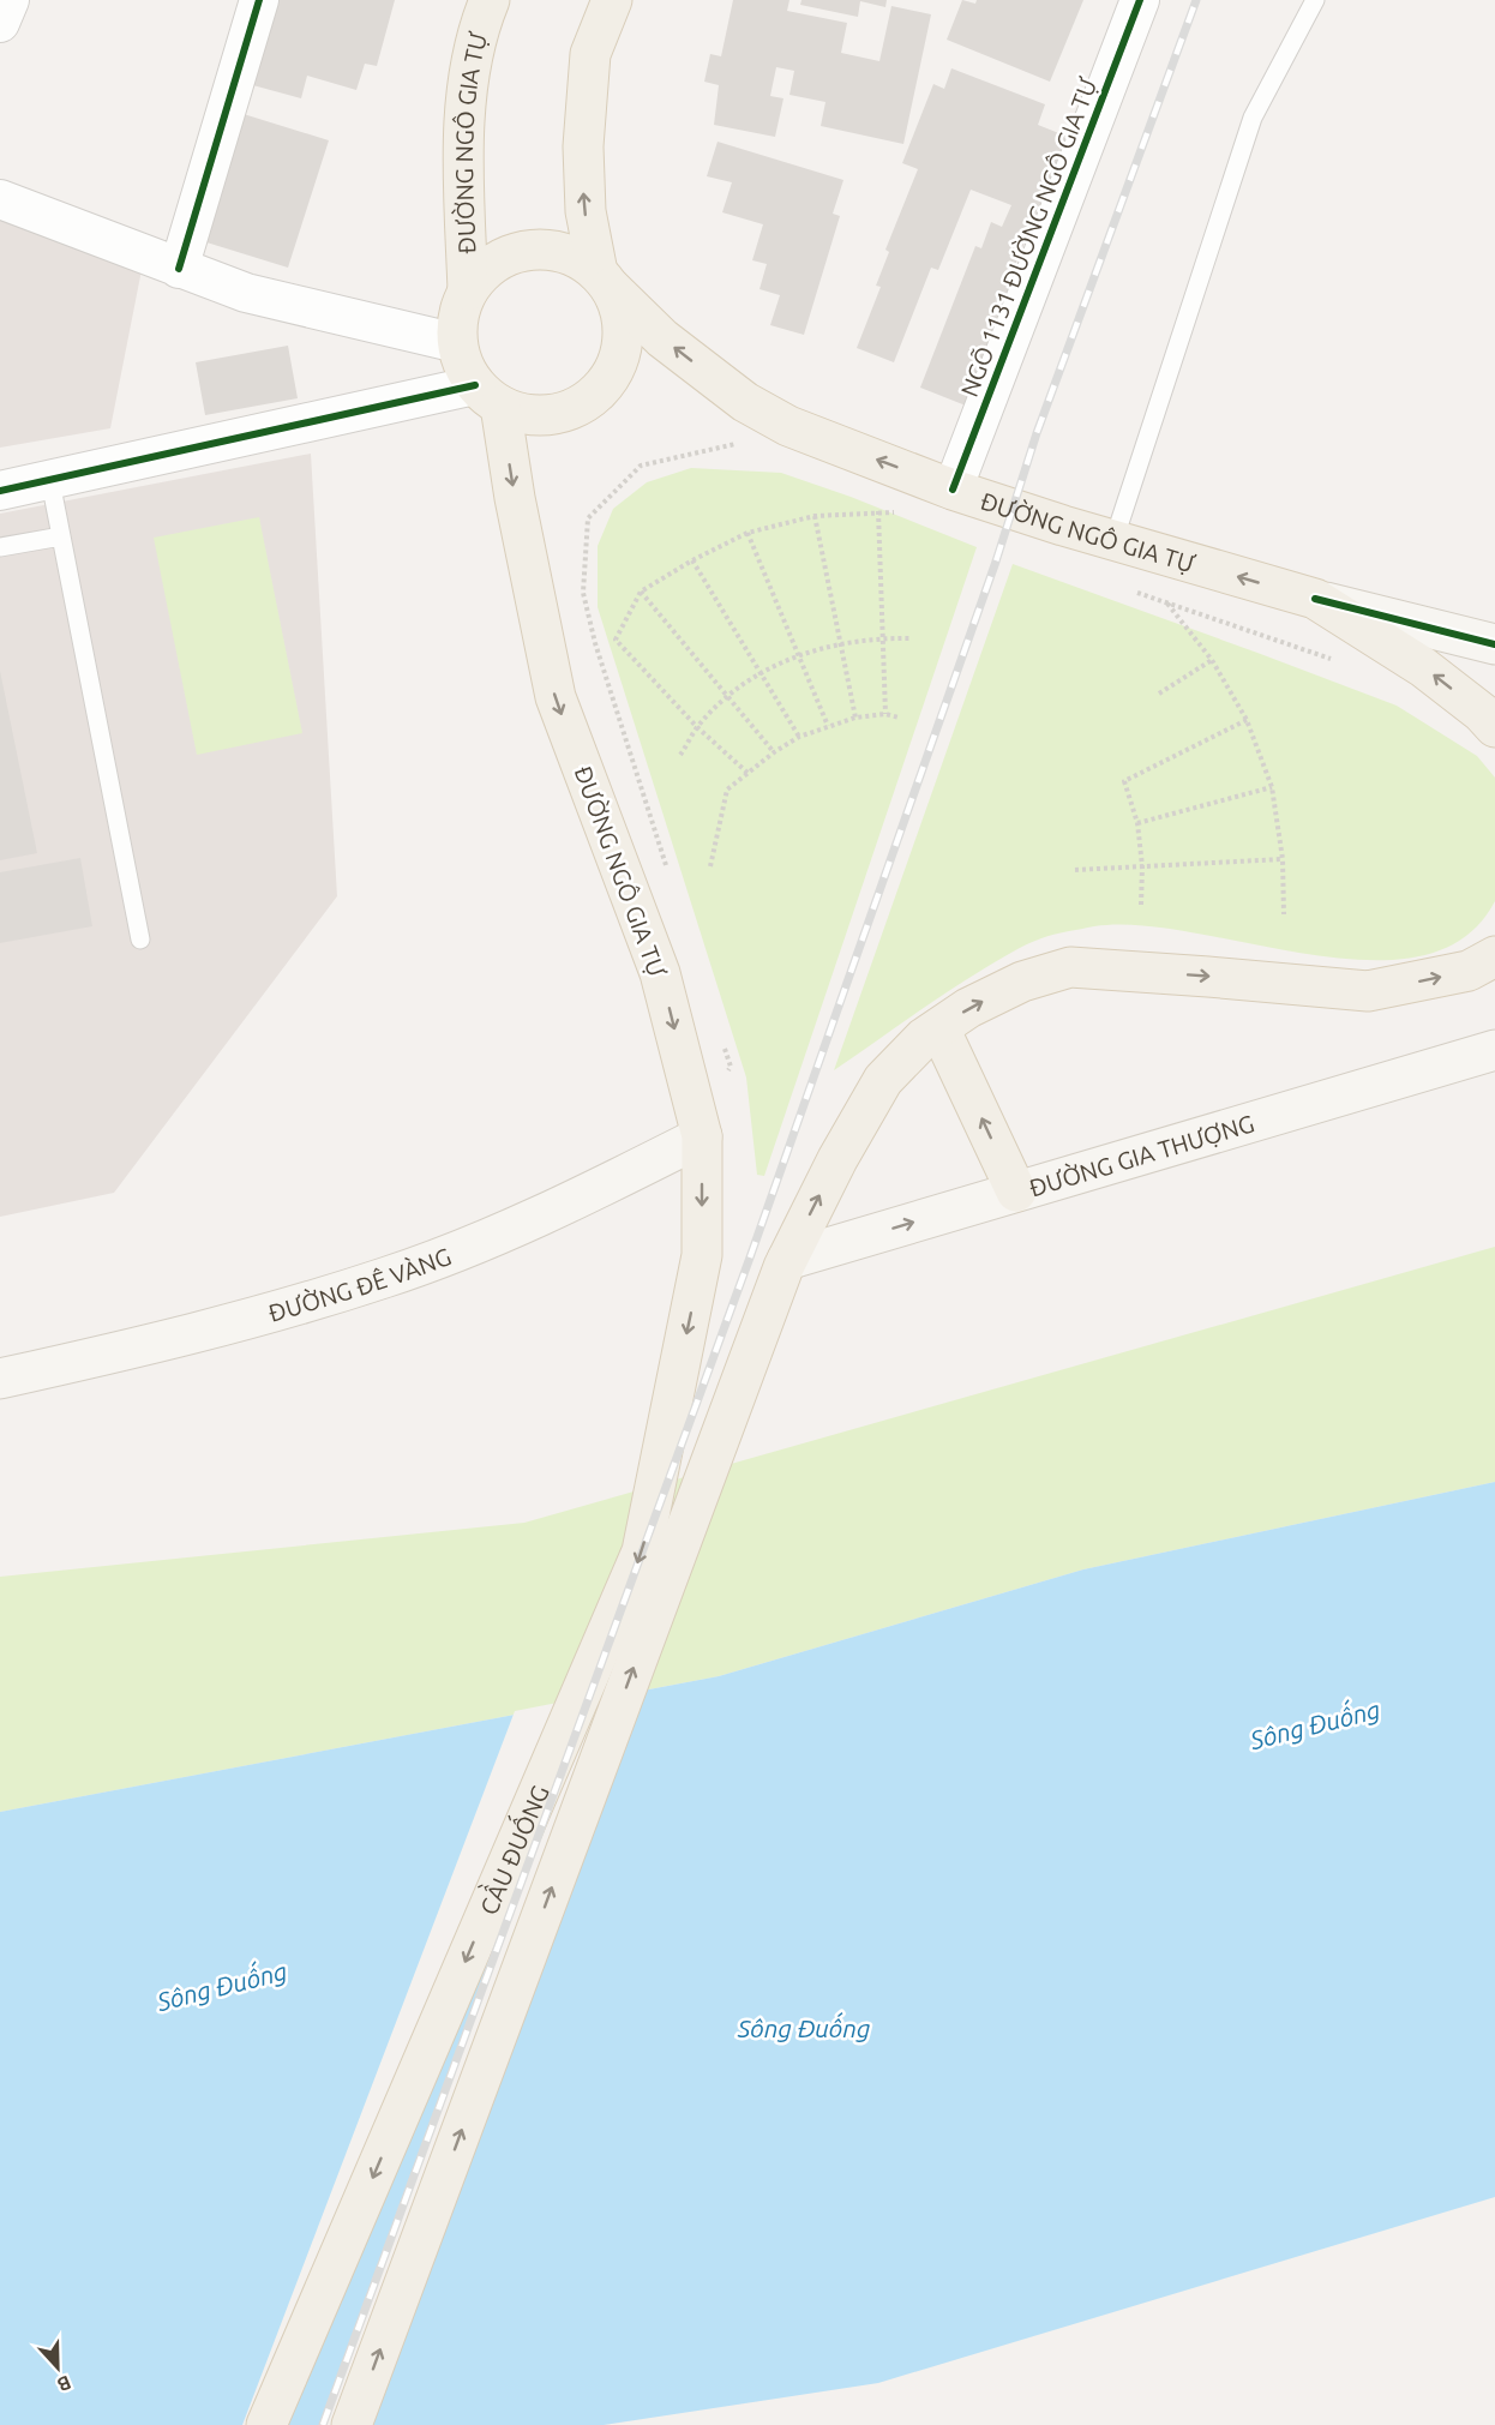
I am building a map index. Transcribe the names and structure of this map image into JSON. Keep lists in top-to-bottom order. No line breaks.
{"streets":{"main road":["ĐƯỜNG NGÔ GIA TỰ","ĐƯỜNG GIA THƯỢNG","ĐƯỜNG ĐÊ VÀNG","CẦU ĐUỐNG"],"street":["NGÕ 1131 ĐƯỜNG NGÔ GIA TỰ"]},"crossings":[["ĐƯỜNG NGÔ GIA TỰ","NGÕ 1131 ĐƯỜNG NGÔ GIA TỰ"],["ĐƯỜNG NGÔ GIA TỰ","ĐƯỜNG ĐÊ VÀNG"],["ĐƯỜNG NGÔ GIA TỰ","CẦU ĐUỐNG"],["ĐƯỜNG GIA THƯỢNG","CẦU ĐUỐNG"]],"water":["Sông Đuống"],"north":"bottom"}
